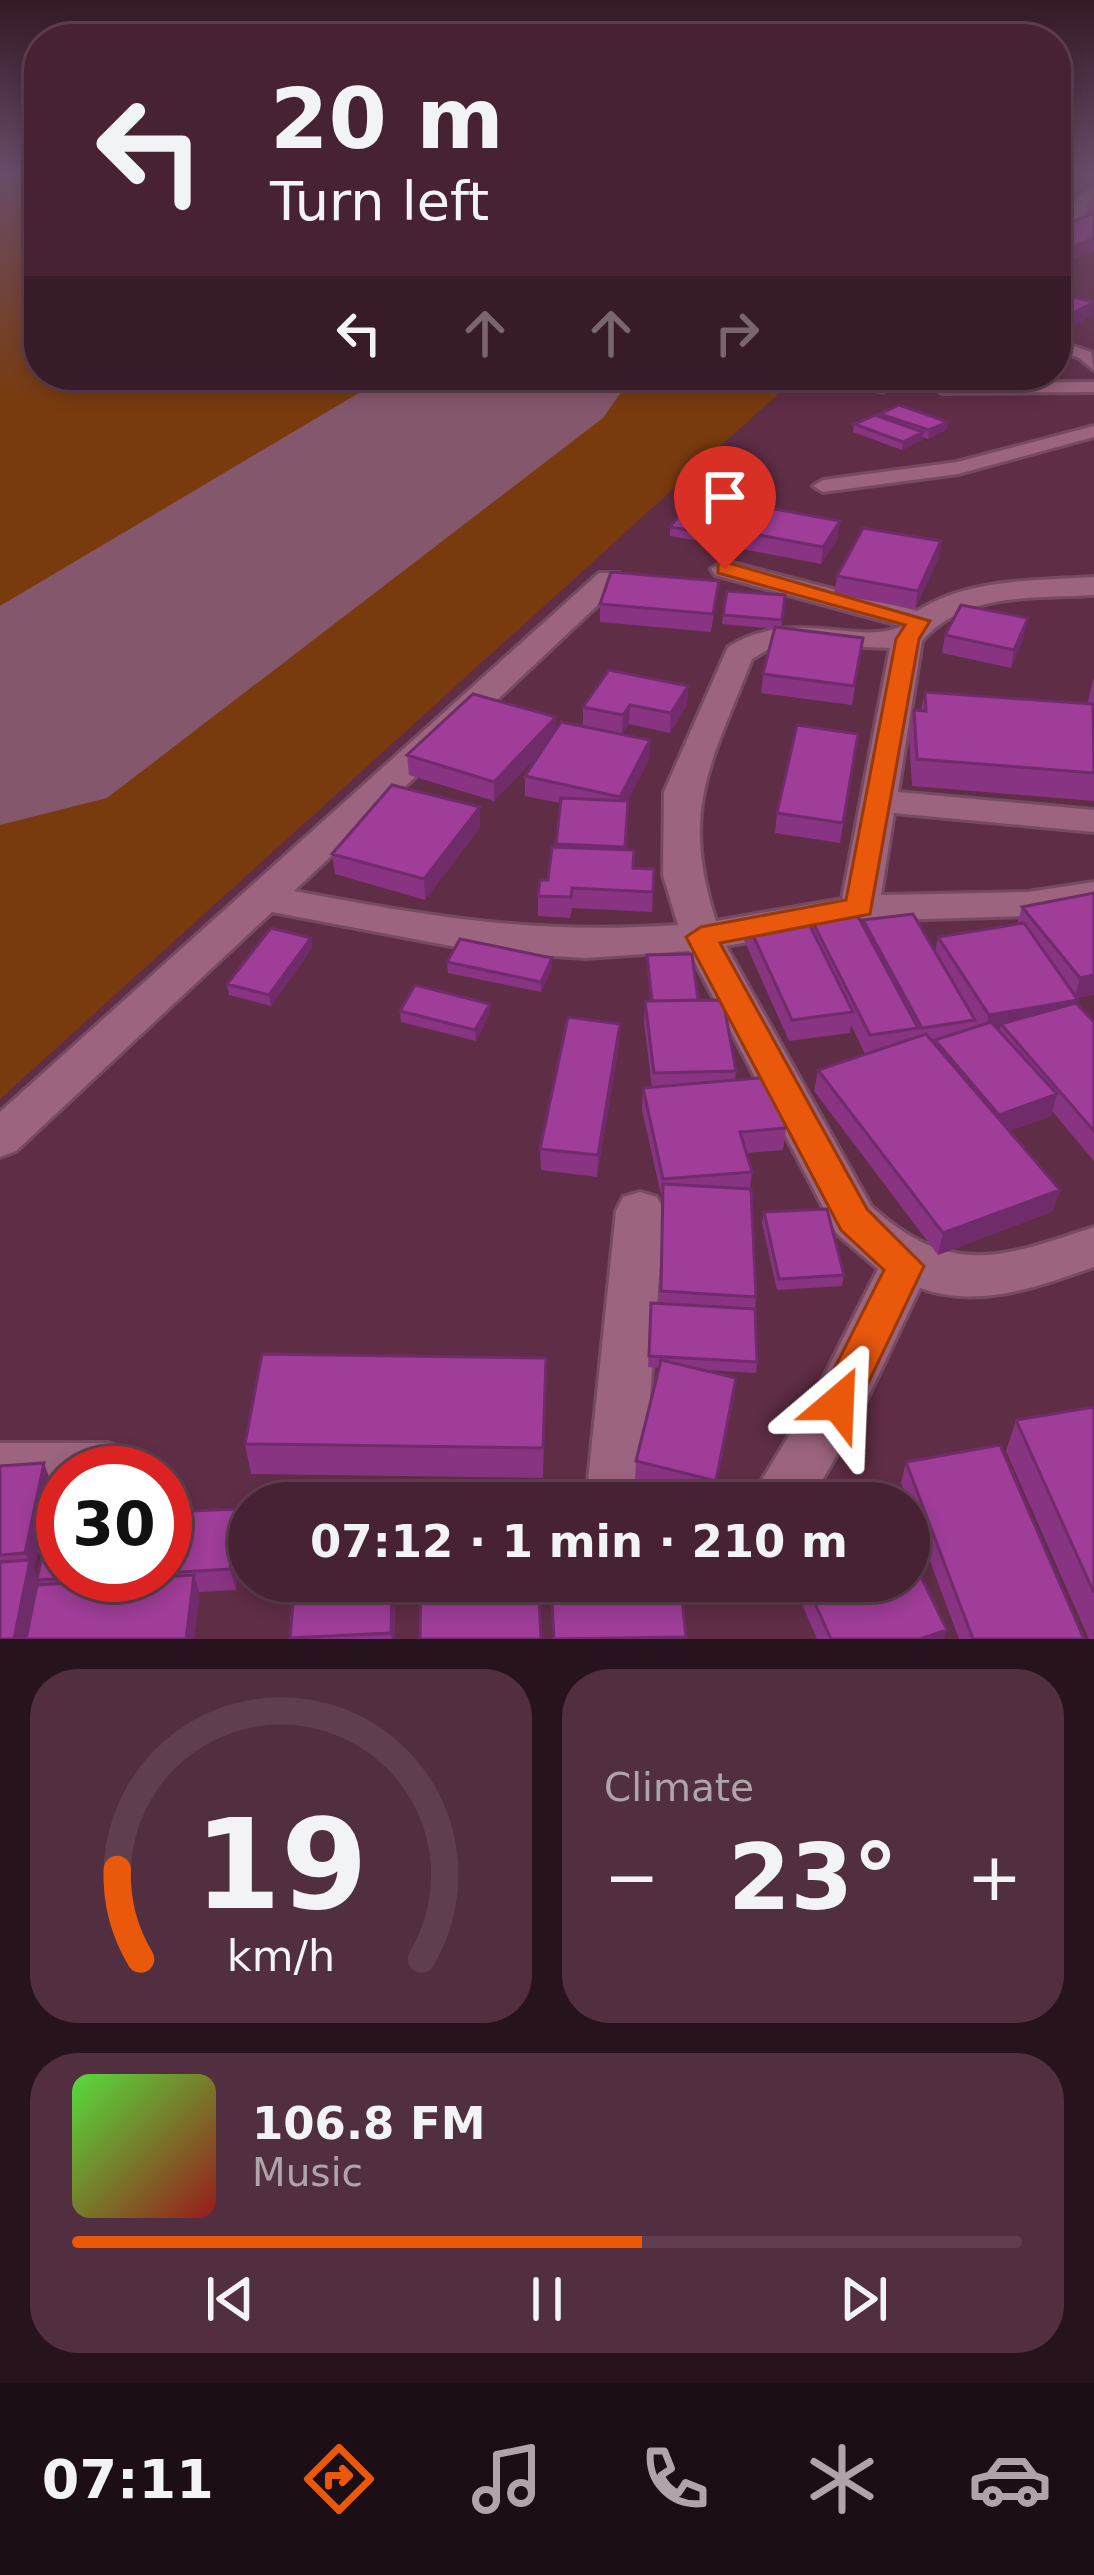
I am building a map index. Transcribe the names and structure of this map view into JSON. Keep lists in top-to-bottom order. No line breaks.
{"page":{"turn":["20 m","Turn left"],"limit":"30","trip":"07:12 · 1 min · 210 m","tile":"Climate","heat":["−","23°","+"],"song":["106.8 FM","Music"],"tabs":"07:11","gauge":["19","km/h"]}}
